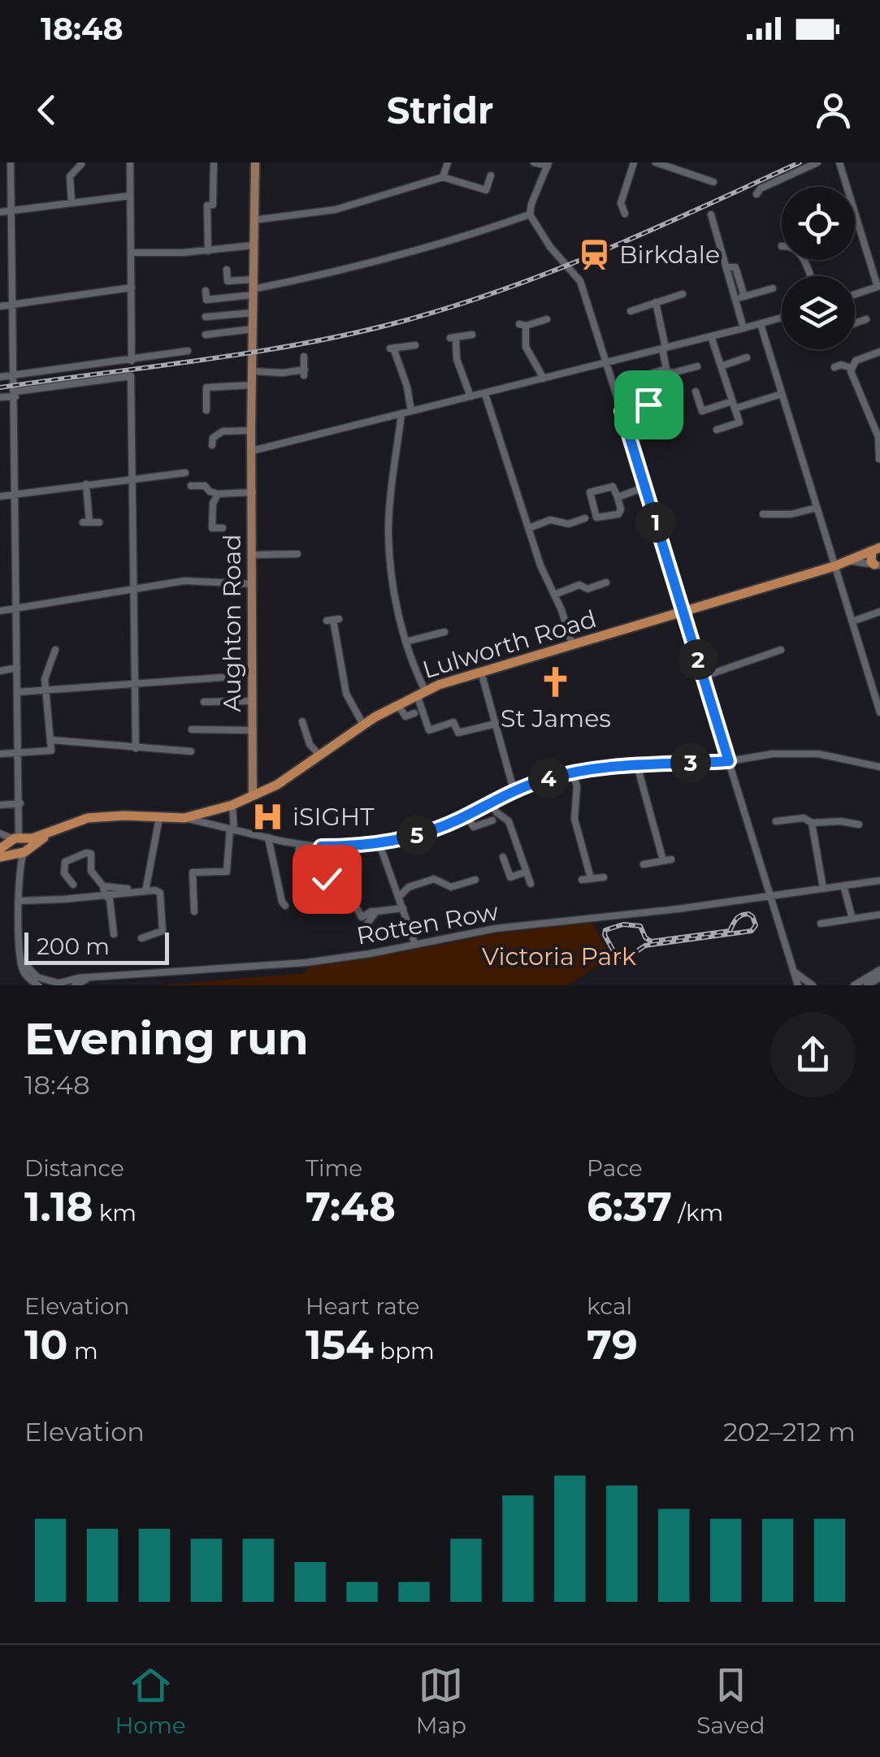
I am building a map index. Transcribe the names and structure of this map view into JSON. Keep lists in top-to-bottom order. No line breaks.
{"streets":{"highway":["Lulworth Road"],"main road":["Aughton Road"],"street":["Rotten Row"]},"crossings":[["Aughton Road","Lulworth Road"]],"parks":["Victoria Park"],"places":{"station":["Birkdale"],"church":["St James"],"hospital":["iSIGHT"]},"scale_bar":"200 m","page":{"status":"18:48","header":"Stridr","pins":["1","2","3","4","5"],"scale":"200 m","heading":["Evening run","18:48"],"stats":[["Distance","1.18 km"],["Time","7:48"],["Pace","6:37 /km"],["Elevation","10 m"],["Heart rate","154 bpm"],["kcal","79"]],"chart":["Elevation","202–212 m"],"tabs":["Home","Map","Saved"]}}
